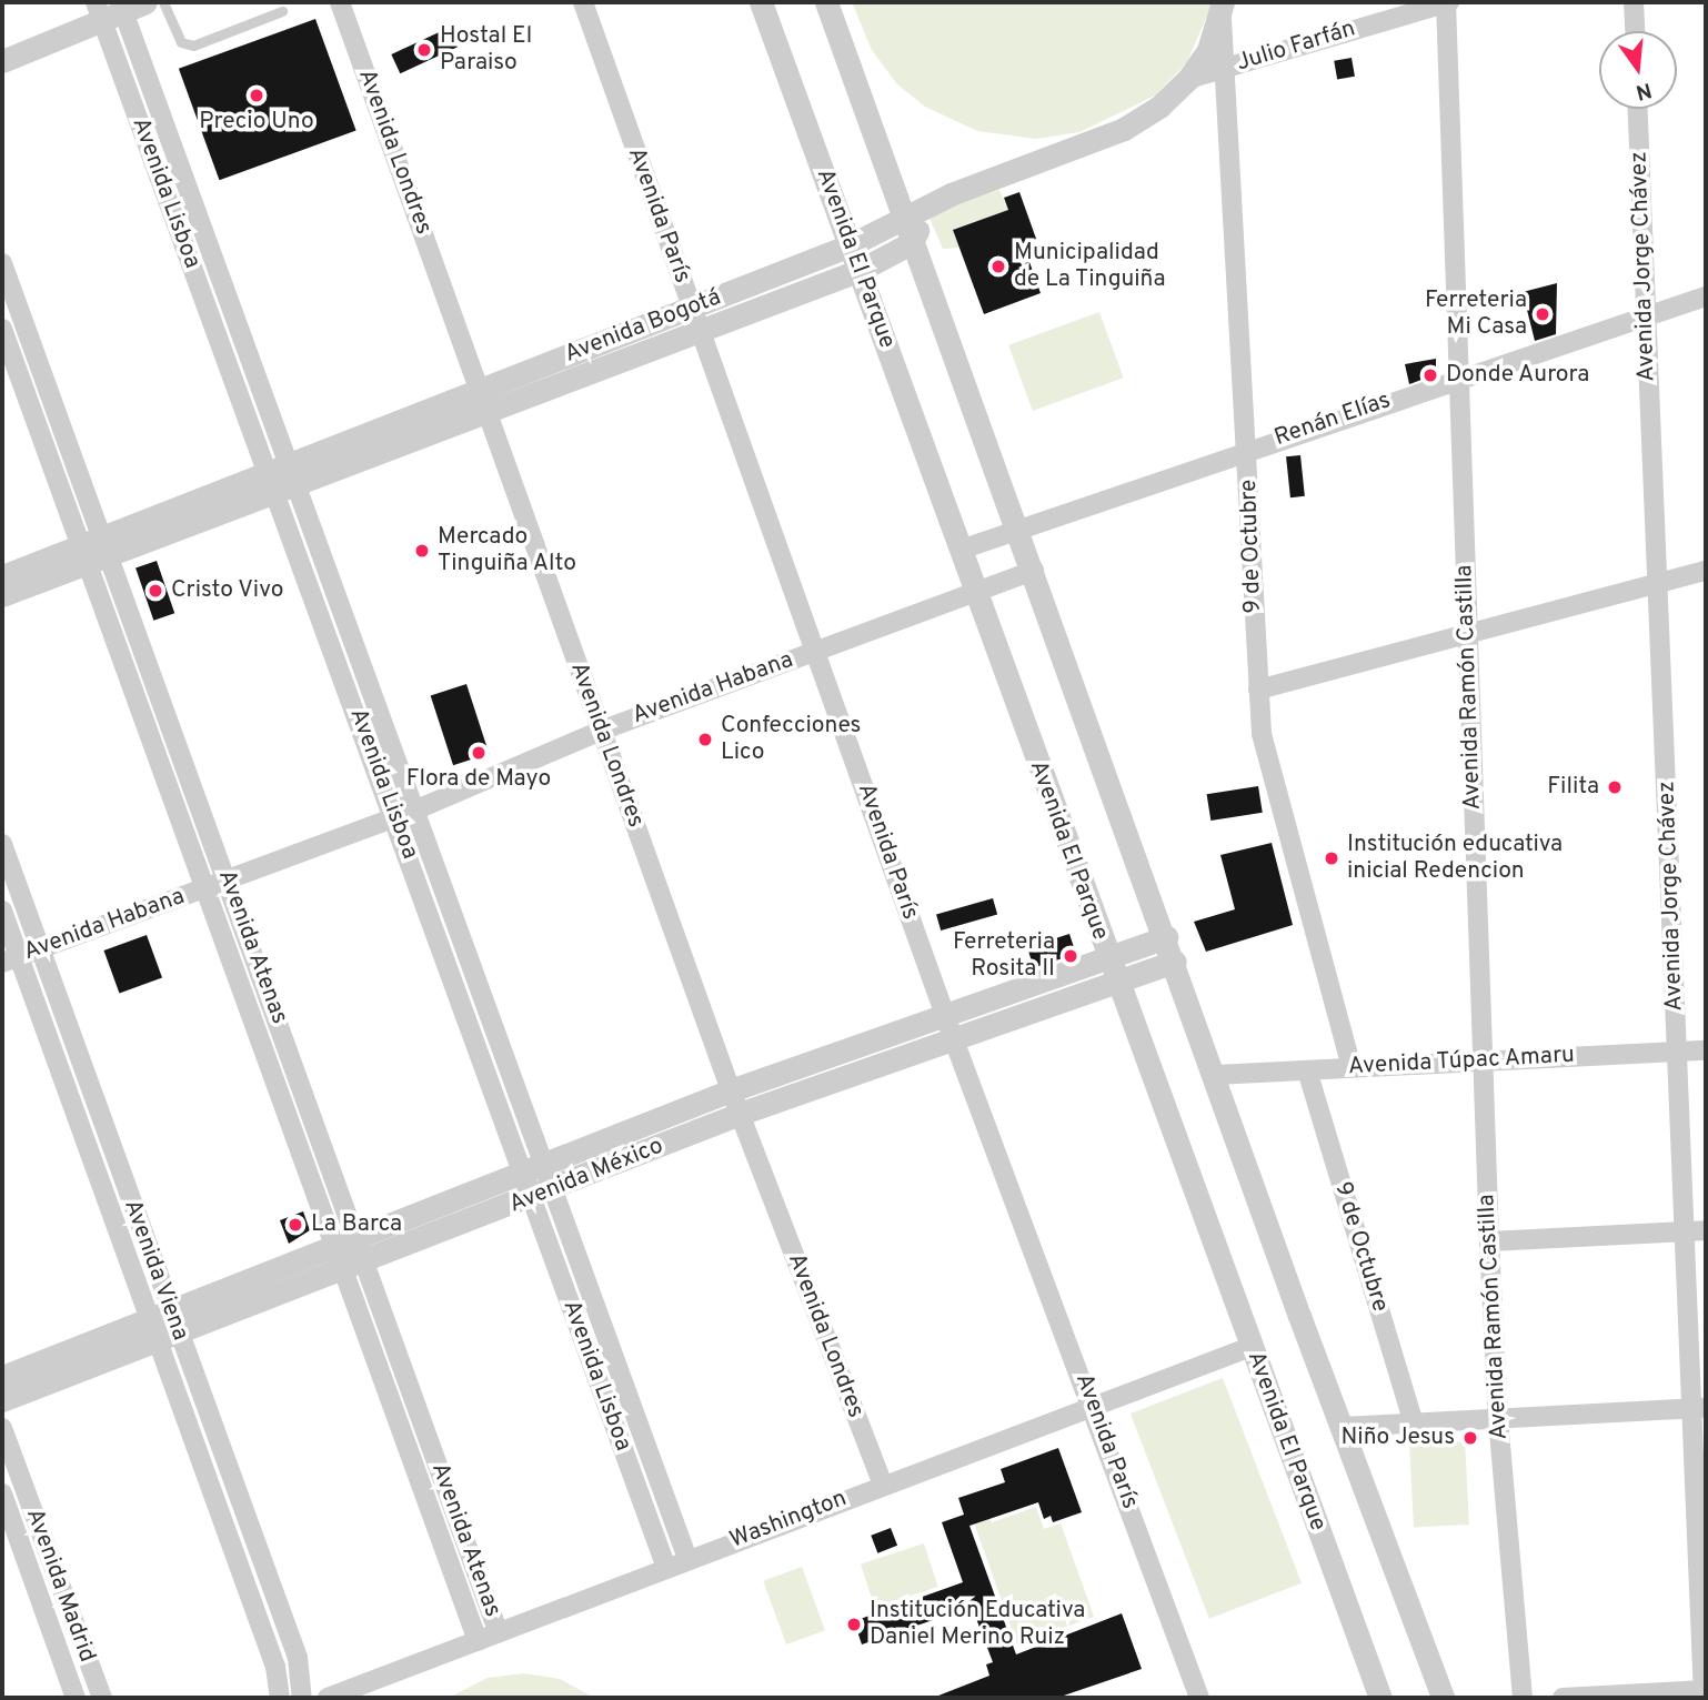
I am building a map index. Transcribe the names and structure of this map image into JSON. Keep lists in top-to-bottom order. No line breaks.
{"streets":{"street":["Julio Farfán","Avenida Londres","Avenida Lisboa","Avenida París","Avenida El Parque","Avenida Jorge Chávez","Avenida Bogotá","Renán Elías","9 de Octubre","Avenida Ramón Castilla","Avenida Habana","Avenida Atenas","Avenida Túpac Amaru","Avenida México","Avenida Viena","Washington","Avenida Madrid"]},"crossings":[["Julio Farfán","Avenida Bogotá"],["Julio Farfán","9 de Octubre"],["Julio Farfán","Avenida Ramón Castilla"],["Avenida Londres","Avenida Bogotá"],["Avenida Londres","Avenida Habana"],["Avenida Londres","Avenida México"],["Avenida Londres","Washington"],["Avenida Lisboa","Avenida Bogotá"],["Avenida Lisboa","Avenida Habana"],["Avenida Lisboa","Avenida México"],["Avenida Lisboa","Washington"],["Avenida París","Avenida Bogotá"],["Avenida París","Avenida Habana"],["Avenida París","Avenida México"],["Avenida París","Washington"],["Avenida El Parque","Avenida Bogotá"],["Avenida El Parque","Renán Elías"],["Avenida El Parque","Avenida Habana"],["Avenida El Parque","Avenida México"],["Avenida El Parque","Washington"],["Avenida Jorge Chávez","Renán Elías"],["Avenida Jorge Chávez","Avenida Túpac Amaru"],["Avenida Bogotá","9 de Octubre"],["Avenida Bogotá","Avenida Atenas"],["Renán Elías","9 de Octubre"],["Renán Elías","Avenida Ramón Castilla"],["9 de Octubre","Avenida Túpac Amaru"],["Avenida Ramón Castilla","Avenida Túpac Amaru"],["Avenida Habana","Avenida Atenas"],["Avenida Habana","Avenida Viena"],["Avenida Atenas","Avenida México"],["Avenida Atenas","Washington"],["Avenida México","Avenida Viena"]],"places":["Hostal El Paraiso","Precio Uno","Municipalidad de La Tinguiña","Ferreteria Mi Casa","Donde Aurora","Mercado Tinguiña Alto","Cristo Vivo","Confecciones Lico","Flora de Mayo","Filita","Institución educativa inicial Redencion","Ferreteria Rosita II","La Barca","Niño Jesus","Institución Educativa Daniel Merino Ruiz"],"north":"bottom"}
